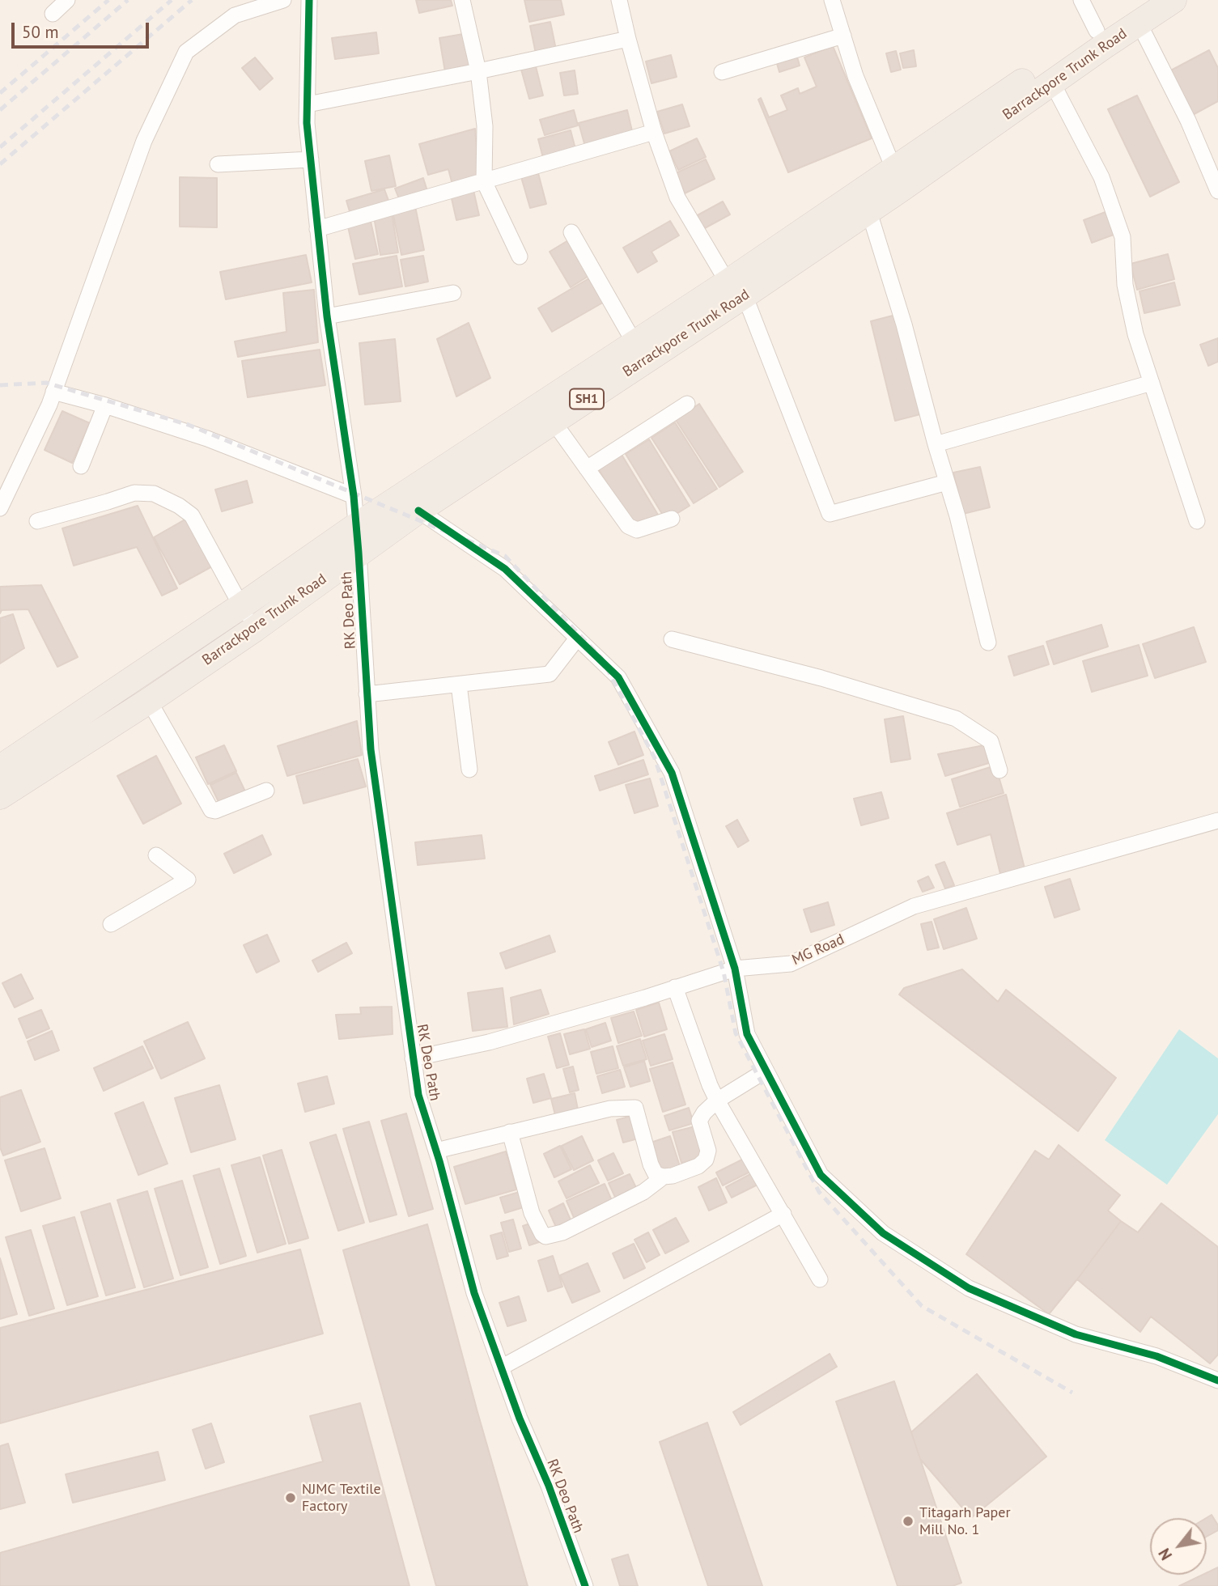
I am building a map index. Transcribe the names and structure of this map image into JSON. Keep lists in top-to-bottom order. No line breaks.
{"streets":{"main road":["Barrackpore Trunk Road","SH1"],"street":["RK Deo Path","MG Road"]},"crossings":[["Barrackpore Trunk Road","RK Deo Path"],["RK Deo Path","MG Road"]],"places":["NJMC Textile Factory","Titagarh Paper Mill No. 1"],"scale_bar":"50 m","north":"bottom left"}
